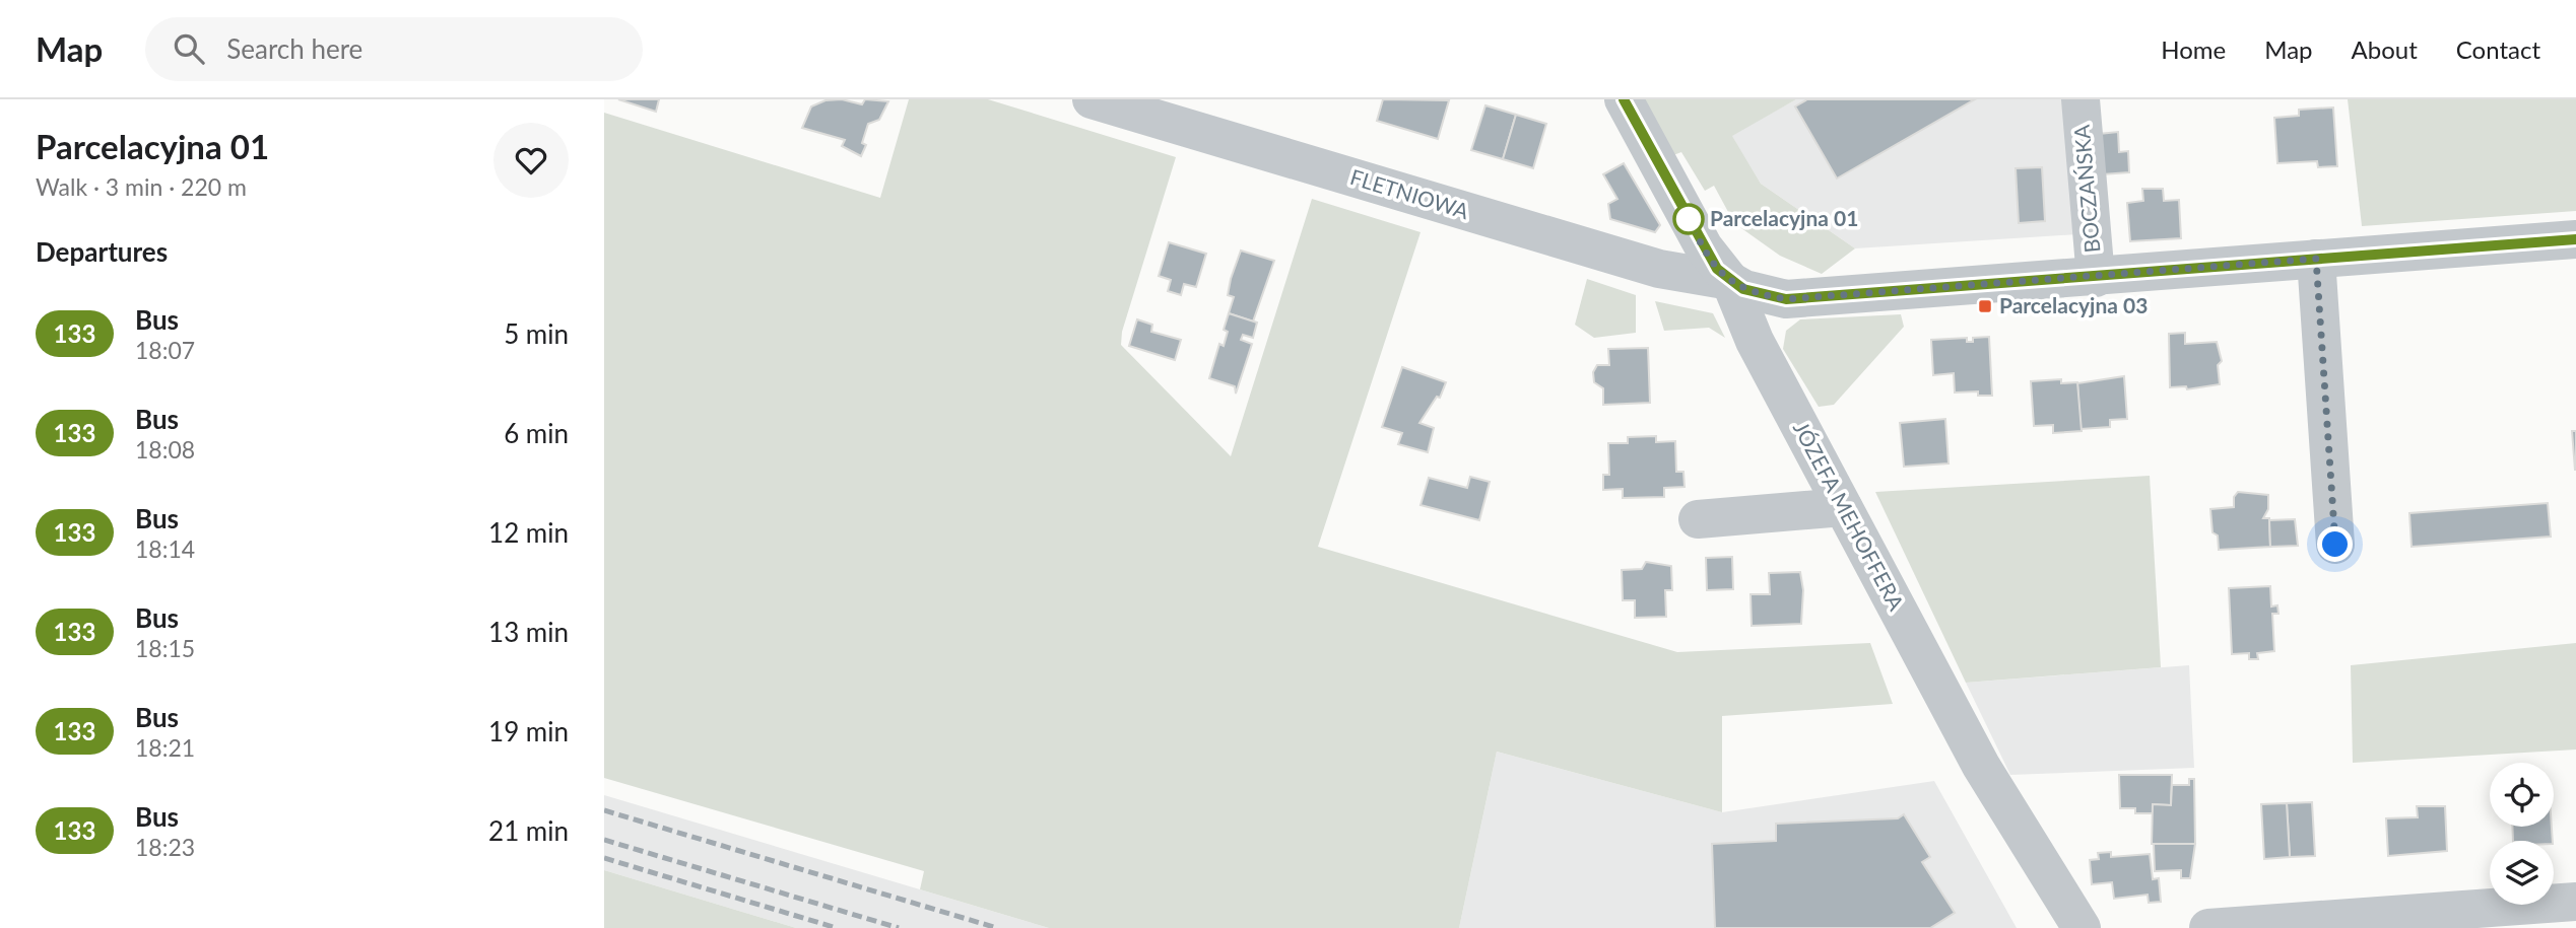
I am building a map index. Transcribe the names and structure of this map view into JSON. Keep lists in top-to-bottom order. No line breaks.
{"streets":{"street":["BOCZAŃSKA","FLETNIOWA","JÓZEFA MEHOFFERA"]},"crossings":[["BOCZAŃSKA","FLETNIOWA"],["FLETNIOWA","JÓZEFA MEHOFFERA"]],"places":{"other":["Parcelacyjna 01"],"transit":["Parcelacyjna 03"]},"lines":["bus line 133"],"page":{"header":"Map","search":"Search here","nav":["Home","Map","About","Contact"],"heading":[["Parcelacyjna 01","Walk · 3 min · 220 m"],"Departures"],"list":[{"mark":"133","name":"Bus","note":"18:07","value":"5 min"},{"mark":"133","name":"Bus","note":"18:08","value":"6 min"},{"mark":"133","name":"Bus","note":"18:14","value":"12 min"},{"mark":"133","name":"Bus","note":"18:15","value":"13 min"},{"mark":"133","name":"Bus","note":"18:21","value":"19 min"},{"mark":"133","name":"Bus","note":"18:23","value":"21 min"}]}}
